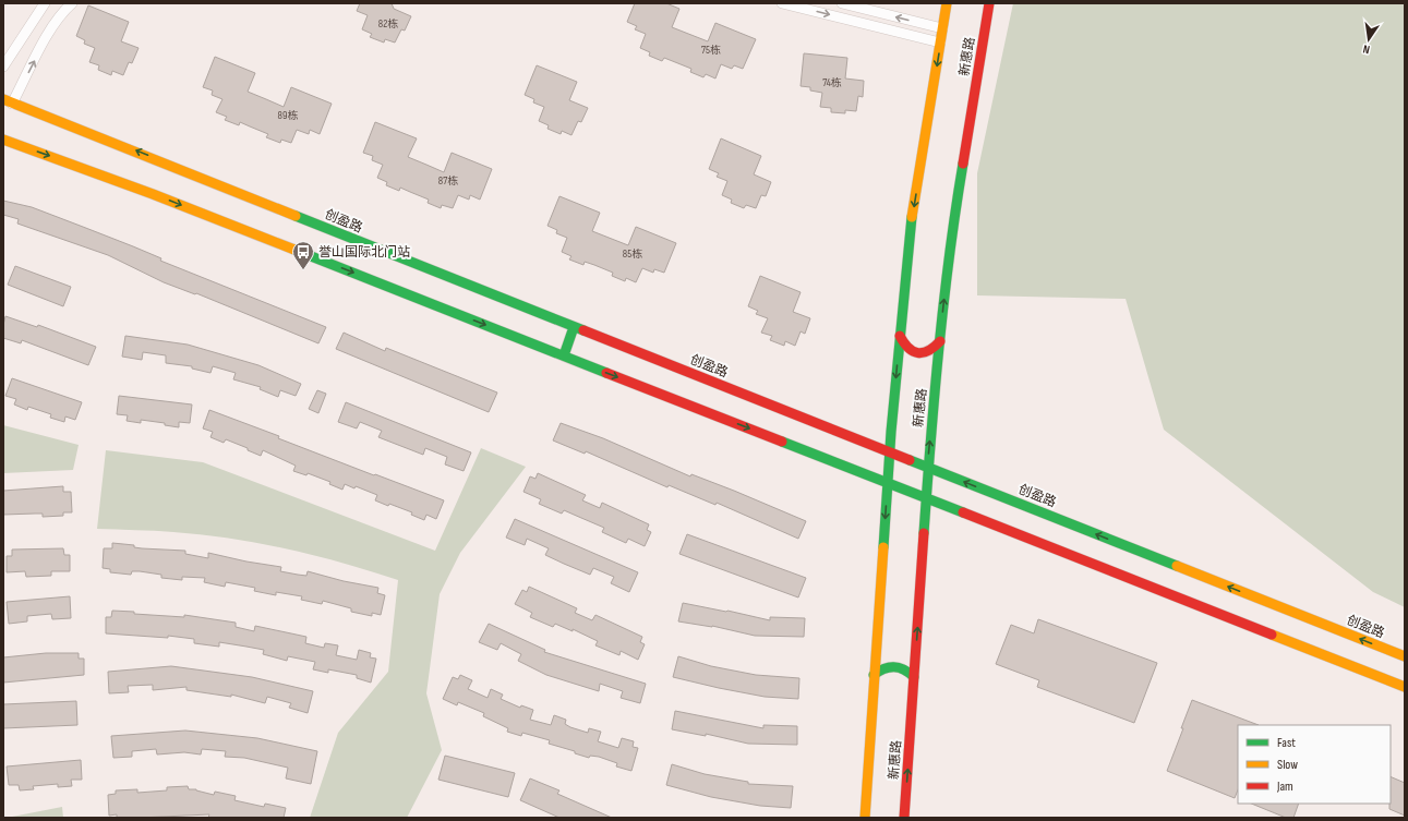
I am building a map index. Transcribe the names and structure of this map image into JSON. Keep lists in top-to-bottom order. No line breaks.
{"streets":{"street":["新惠路","创盈路"]},"crossings":[["新惠路","创盈路"]],"places":{"bus stop":["誉山国际北门站"]},"house_numbers":["82栋","75栋","74栋","89栋","87栋","85栋"],"legend":["Fast","Slow","Jam"],"north":"bottom"}
